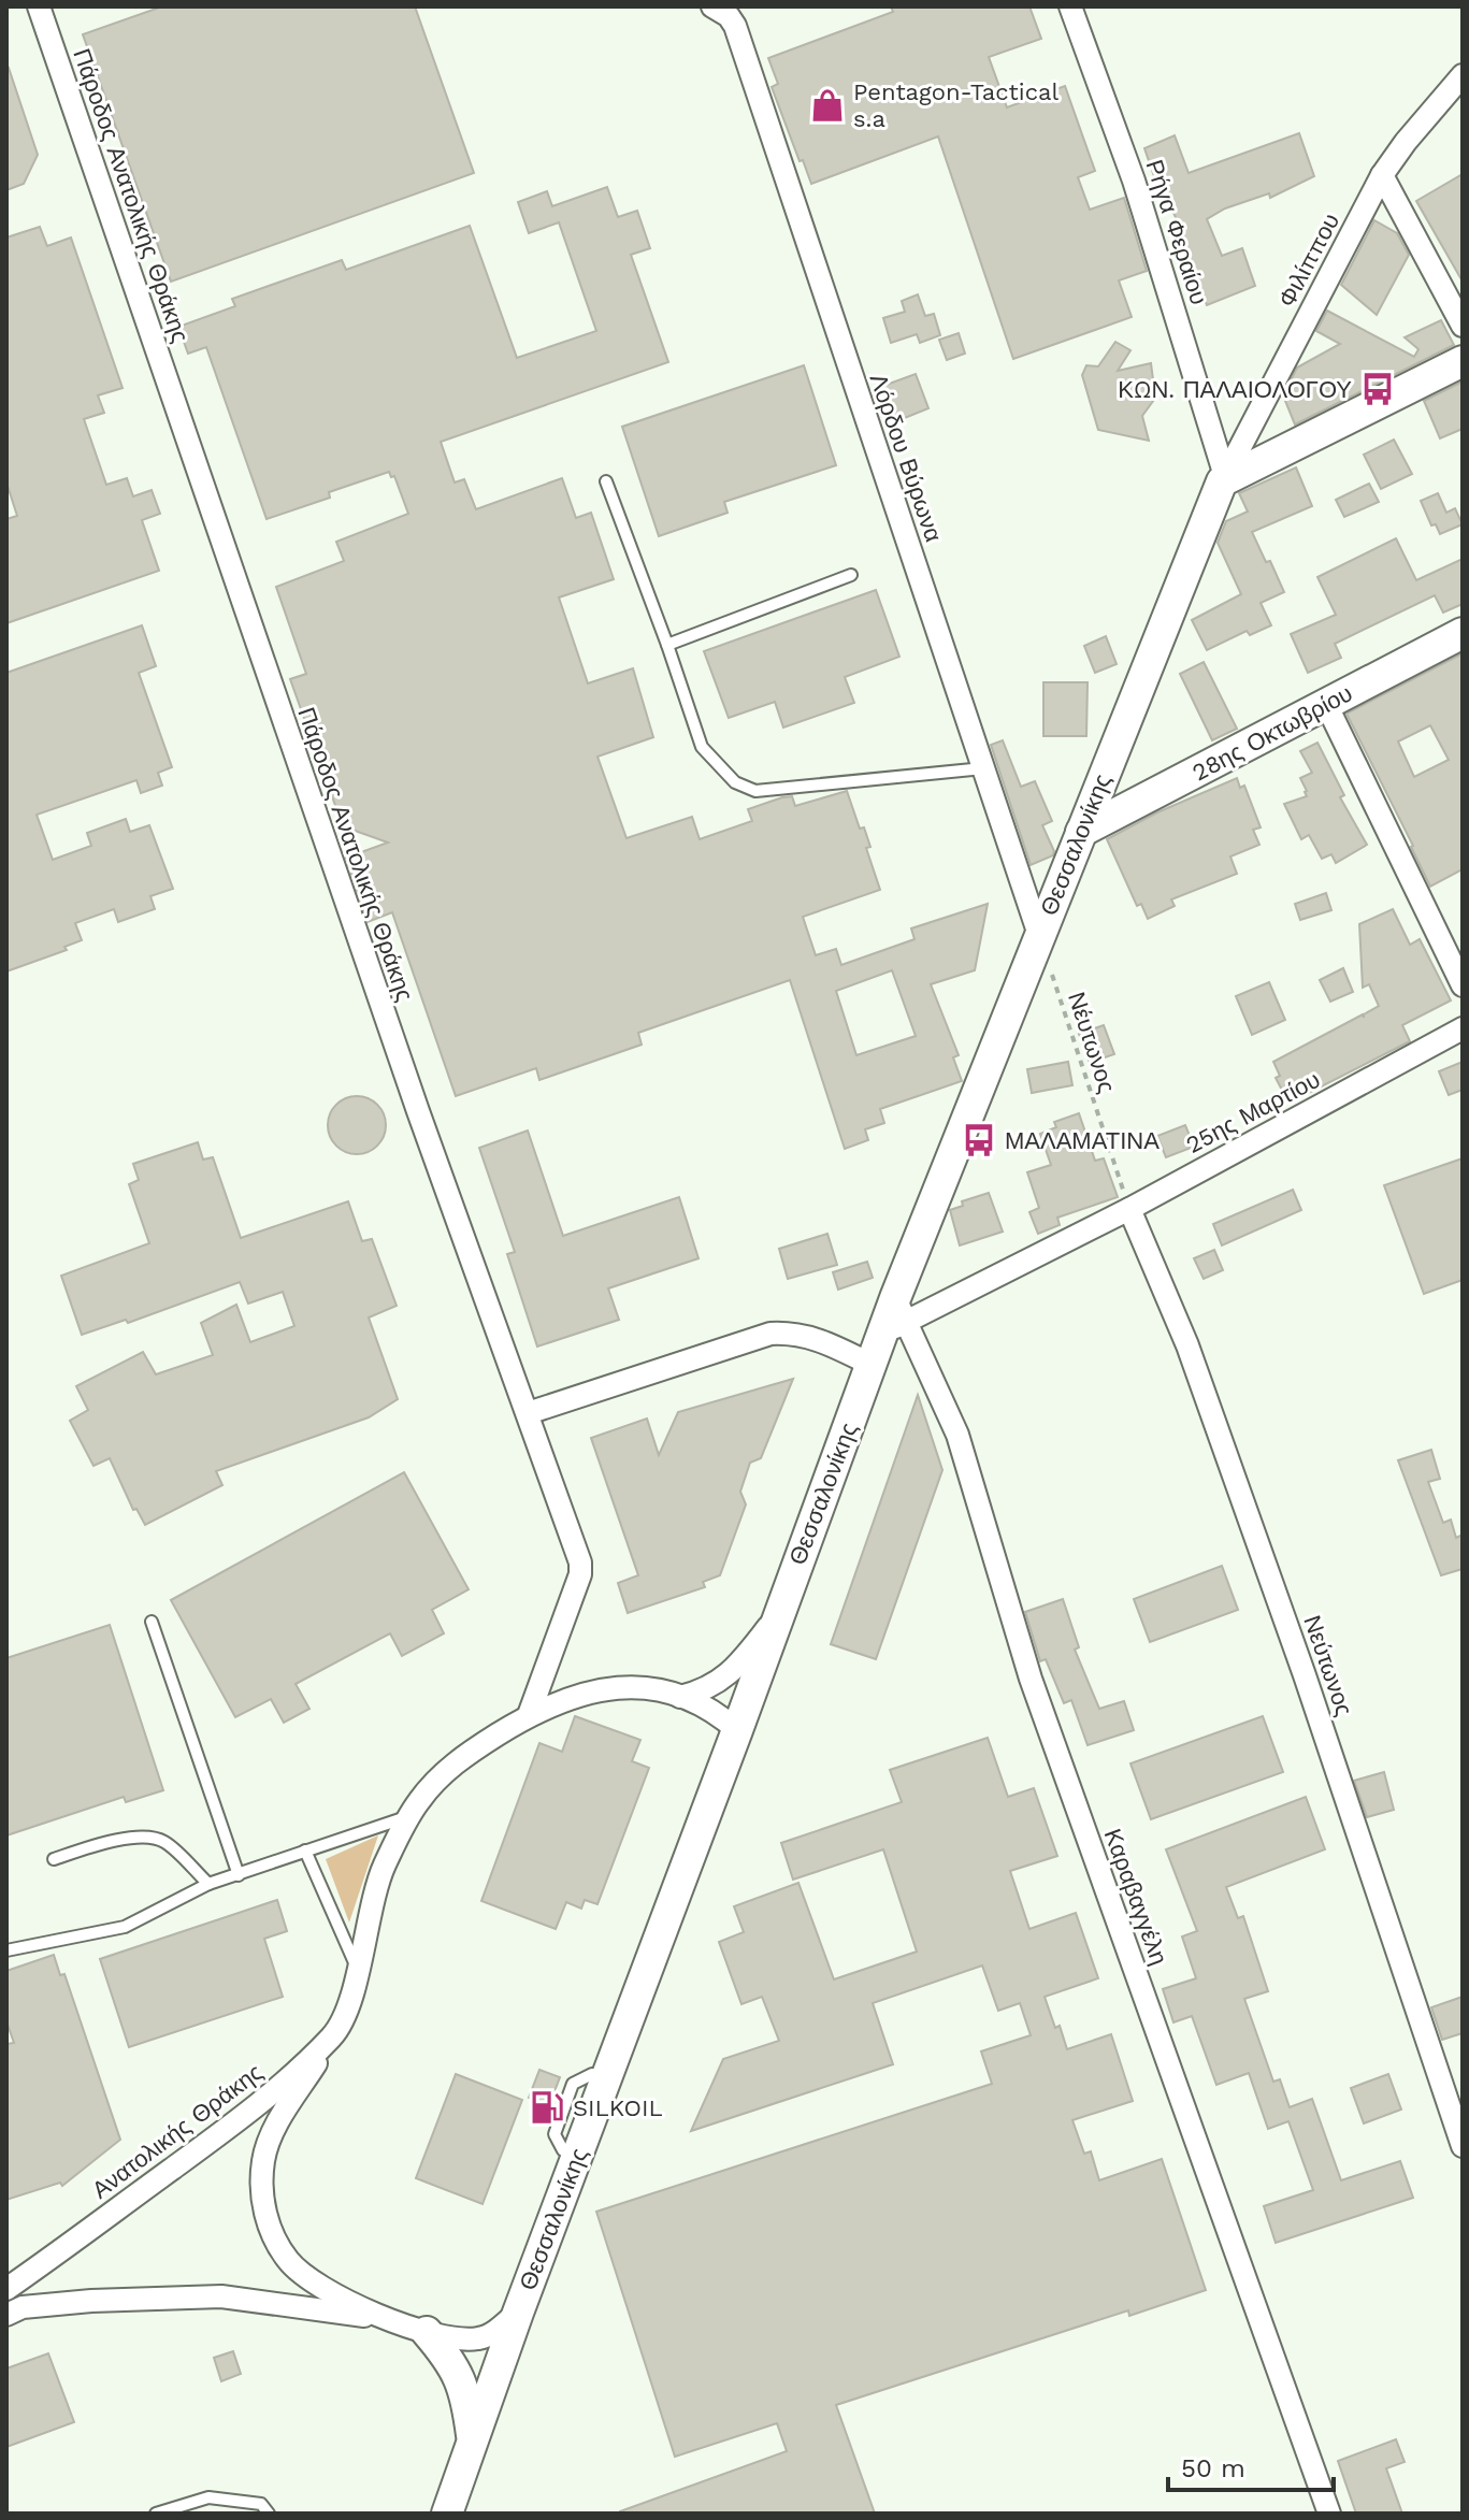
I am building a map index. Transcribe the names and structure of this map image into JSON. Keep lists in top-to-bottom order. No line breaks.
{"streets":{"main road":["28ης Οκτωβρίου","Θεσσαλονίκης"],"street":["Πάροδος Ανατολικής Θράκης","Ρήγα Φεραίου","Φιλίππου","Λόρδου Βύρωνα","25ης Μαρτίου","Νεύτωνος","Καραβαγγέλη","Ανατολικής Θράκης"],"path":["Νέυτωνος"]},"crossings":[["Πάροδος Ανατολικής Θράκης","Ανατολικής Θράκης"],["Ρήγα Φεραίου","Φιλίππου"],["Ρήγα Φεραίου","Θεσσαλονίκης"],["Φιλίππου","Θεσσαλονίκης"],["Λόρδου Βύρωνα","Θεσσαλονίκης"],["Λόρδου Βύρωνα","Νέυτωνος"],["28ης Οκτωβρίου","Θεσσαλονίκης"],["Θεσσαλονίκης","Νέυτωνος"],["Θεσσαλονίκης","25ης Μαρτίου"],["Θεσσαλονίκης","Καραβαγγέλη"],["Θεσσαλονίκης","Ανατολικής Θράκης"],["Νέυτωνος","25ης Μαρτίου"],["Νέυτωνος","Νεύτωνος"],["25ης Μαρτίου","Νεύτωνος"],["25ης Μαρτίου","Καραβαγγέλη"]],"places":{"shop":["Pentagon-Tactical s.a"],"bus stop":["ΚΩΝ. ΠΑΛΑΙΟΛΟΓΟΥ","ΜΑΛΑΜΑΤΙΝΑ"],"fuel station":["SILKOIL"]},"scale_bar":"50 m"}
